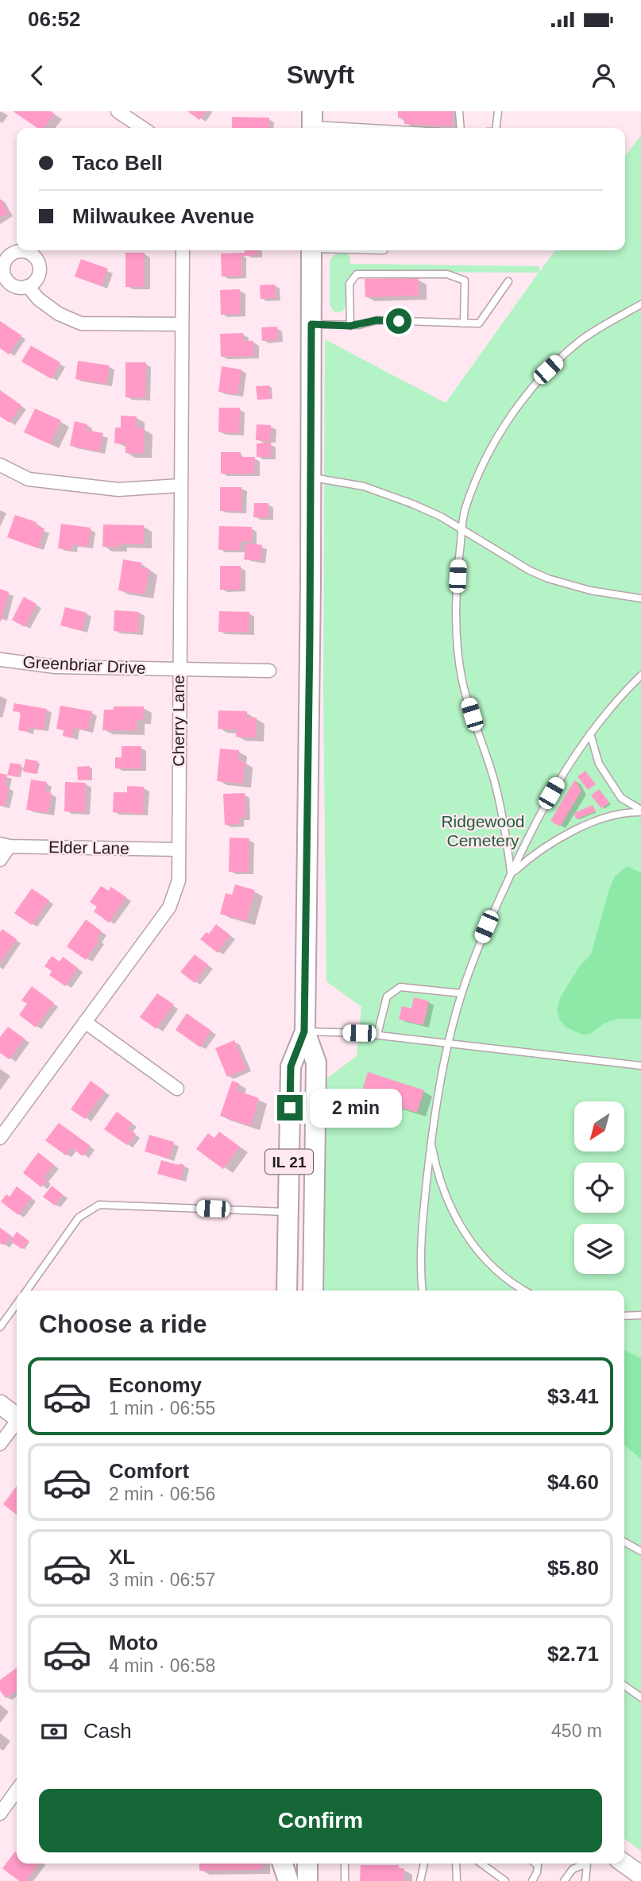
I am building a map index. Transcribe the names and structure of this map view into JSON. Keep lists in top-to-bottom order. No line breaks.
{"streets":{"main road":["IL 21"],"street":["Greenbriar Drive","Cherry Lane","Elder Lane"]},"crossings":[["Greenbriar Drive","Cherry Lane"],["Cherry Lane","Elder Lane"]],"parks":["Ridgewood Cemetery"],"north":"bottom left","page":{"status":"06:52","header":"Swyft","banner":["Taco Bell","Milwaukee Avenue"],"bubble":"2 min","heading":"Choose a ride","list":[{"name":"Economy","note":"1 min · 06:55","value":"$3.41"},{"name":"Comfort","note":"2 min · 06:56","value":"$4.60"},{"name":"XL","note":"3 min · 06:57","value":"$5.80"},{"name":"Moto","note":"4 min · 06:58","value":"$2.71"}],"pay":["Cash","450 m"],"buttons":"Confirm"}}
